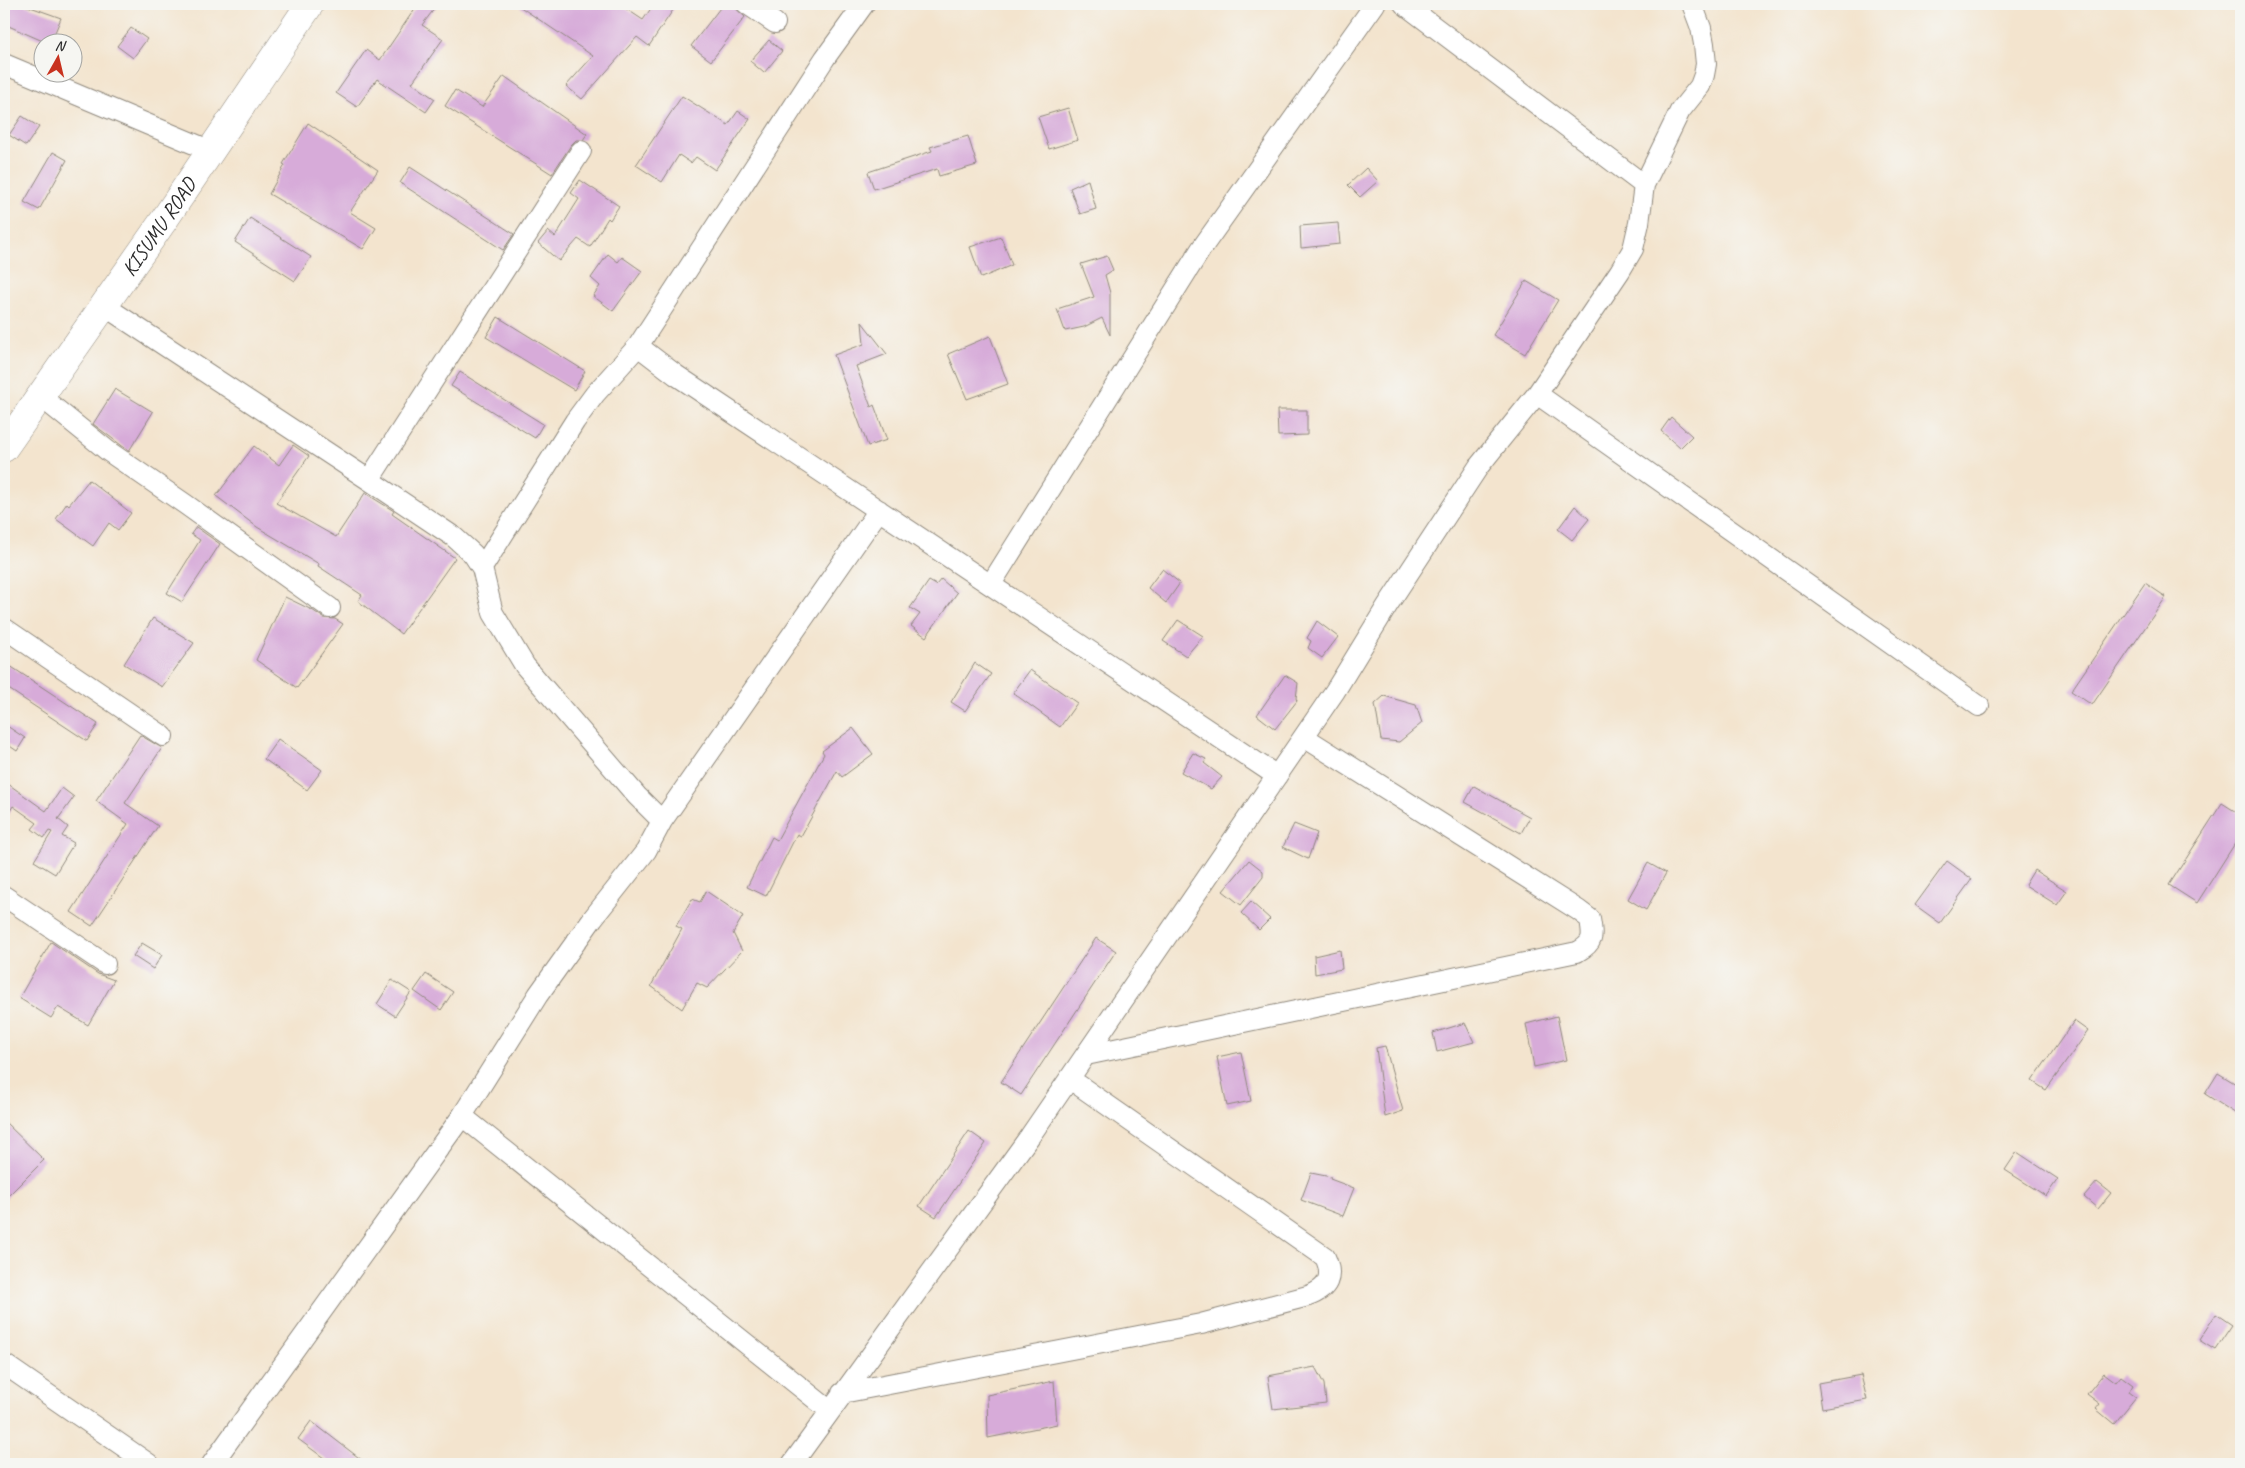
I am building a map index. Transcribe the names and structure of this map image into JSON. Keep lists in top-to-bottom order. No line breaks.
{"streets":{"highway":["KISUMU ROAD"]},"north":"top"}
